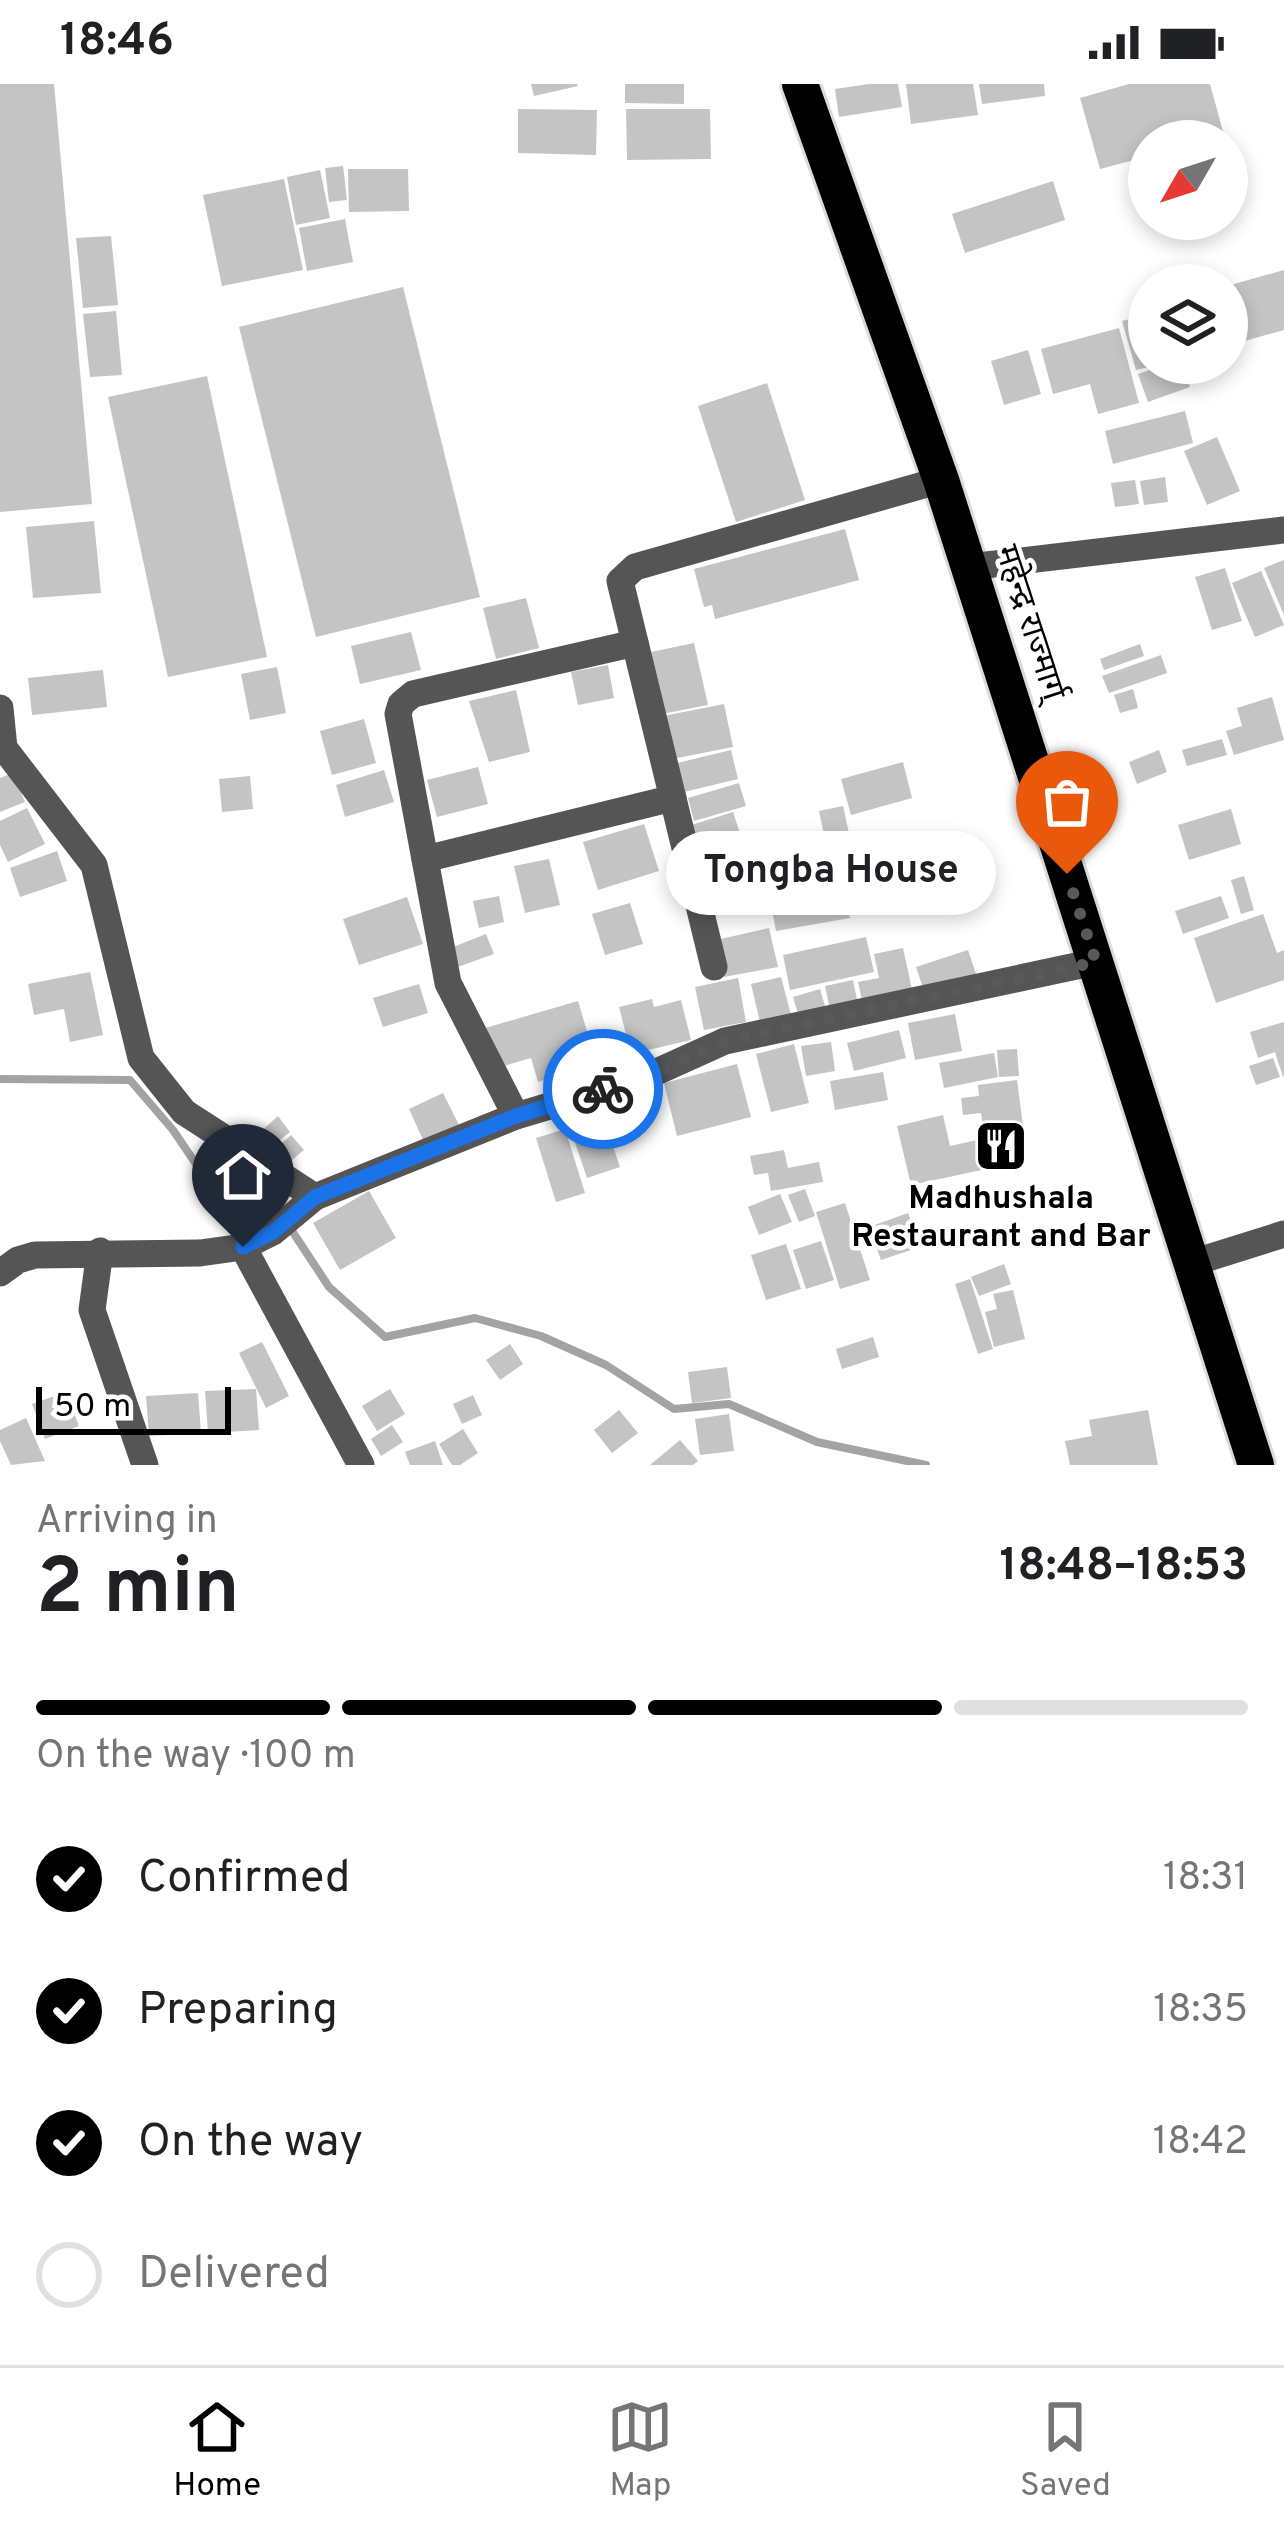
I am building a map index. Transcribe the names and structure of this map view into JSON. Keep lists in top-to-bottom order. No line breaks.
{"streets":{"highway":["महेन्द्र राज्मार्ग्"]},"places":{"other":["Tongba House"],"restaurant":["Madhushala Restaurant and Bar"]},"scale_bar":"50 m","north":"bottom left","page":{"status":"18:46","bubble":"Tongba House","scale":"50 m","heading":["2 min","Arriving in","18:48–18:53"],"bar":"On the way · 100 m","list":[["Confirmed","18:31"],["Preparing","18:35"],["On the way","18:42"],"Delivered"],"tabs":["Home","Map","Saved"]}}
